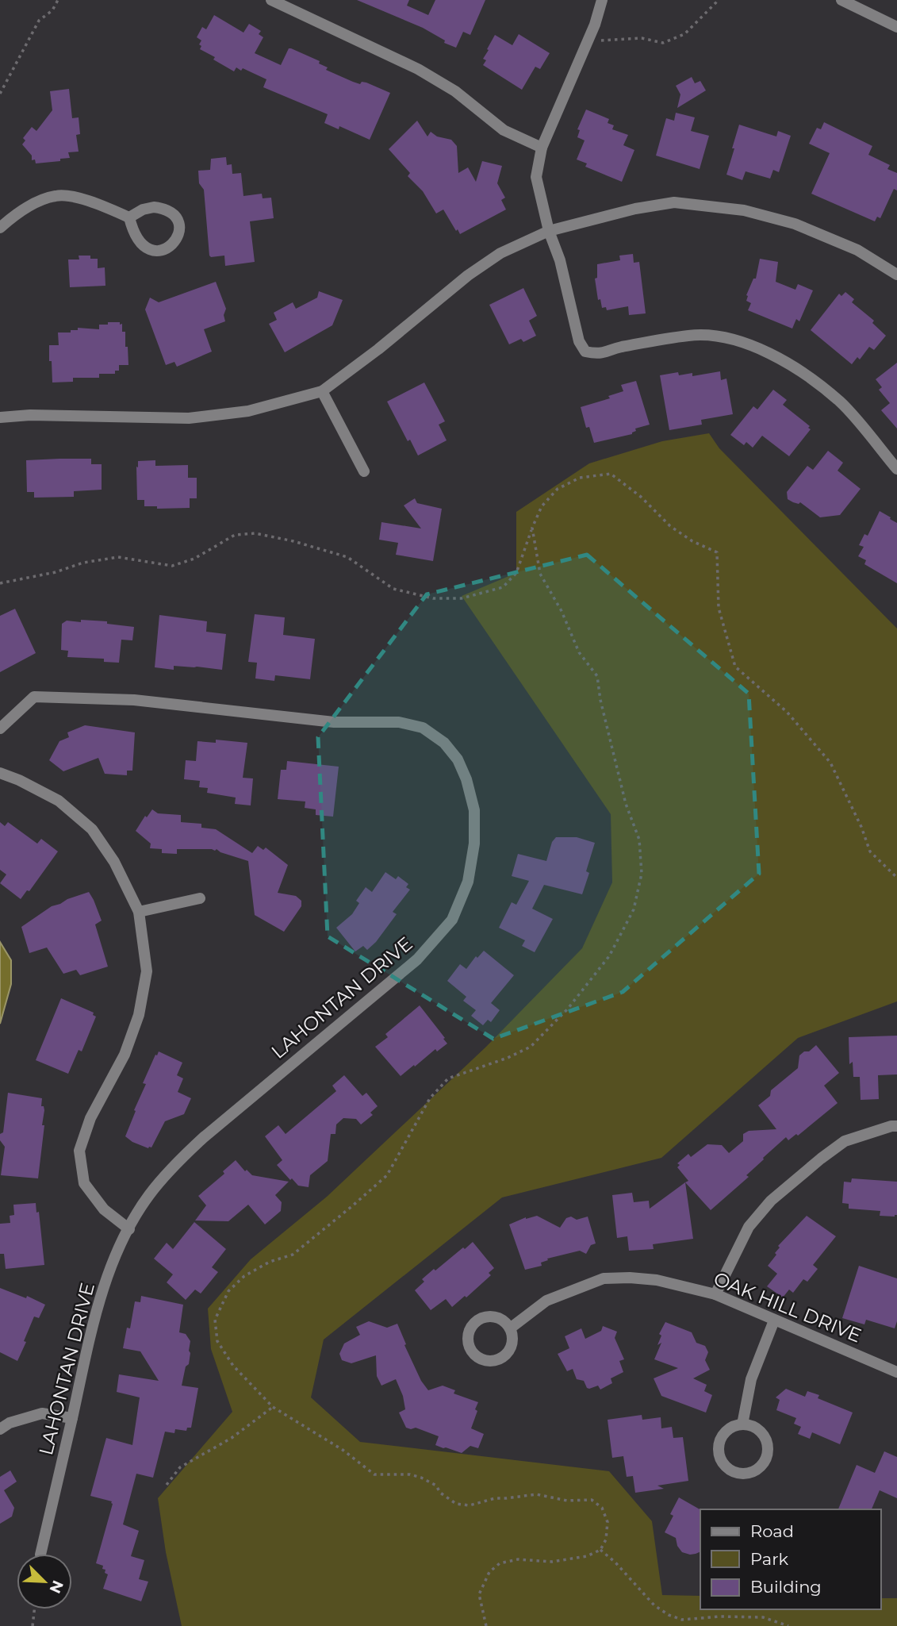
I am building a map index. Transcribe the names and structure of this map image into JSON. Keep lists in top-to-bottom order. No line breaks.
{"streets":{"street":["LAHONTAN DRIVE","OAK HILL DRIVE"]},"legend":["Road","Park","Building"],"north":"bottom right"}
